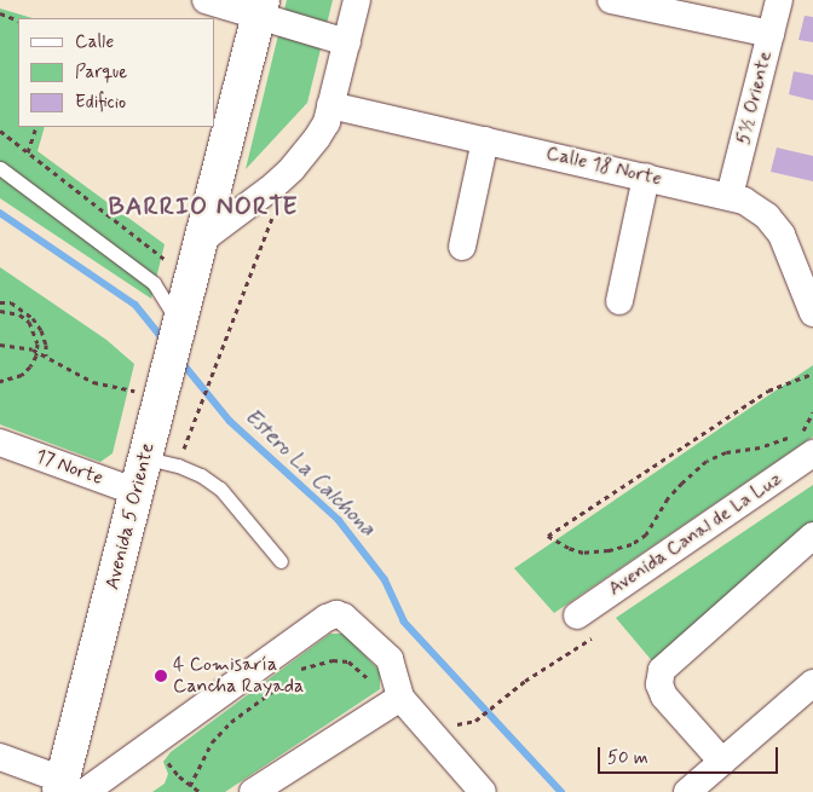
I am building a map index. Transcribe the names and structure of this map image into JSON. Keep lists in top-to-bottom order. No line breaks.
{"streets":{"street":["5½ Oriente","Calle 18 Norte","17 Norte","Avenida 5 Oriente","Avenida Canal de La Luz"]},"crossings":[["5½ Oriente","Calle 18 Norte"],["17 Norte","Avenida 5 Oriente"]],"districts":["BARRIO NORTE"],"water":["Estero La Calchona"],"places":["4 Comisaría Cancha Rayada"],"legend":["Calle","Parque","Edificio"],"scale_bar":"50 m"}
